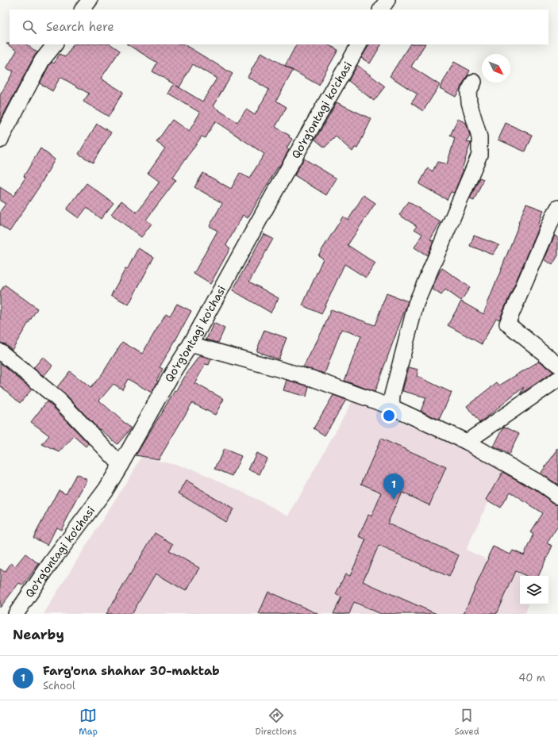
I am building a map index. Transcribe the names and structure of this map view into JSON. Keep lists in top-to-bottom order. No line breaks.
{"streets":{"street":["Qo'rg'ontagi ko'chasi"]},"north":"bottom right","page":{"search":"Search here","pins":"1","heading":"Nearby","list":[{"mark":"1","name":"Farg'ona shahar 30-maktab","note":"School","value":"40 m"}],"nav":["Map","Directions","Saved"]}}
